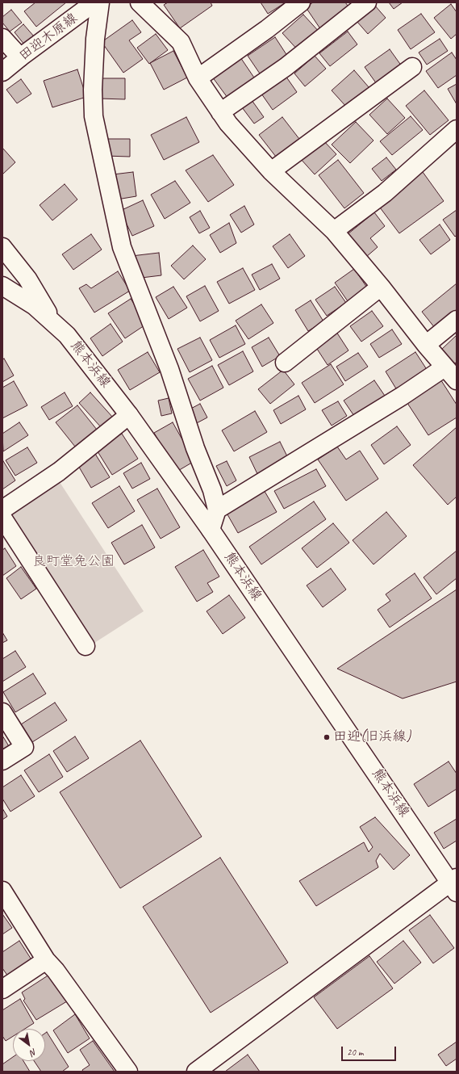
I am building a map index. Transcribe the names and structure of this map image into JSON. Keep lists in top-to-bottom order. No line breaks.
{"streets":{"street":["田迎木原線","熊本浜線"]},"parks":["良町堂免公園"],"places":["田迎(旧浜線)"],"scale_bar":"20 m","north":"bottom right"}
